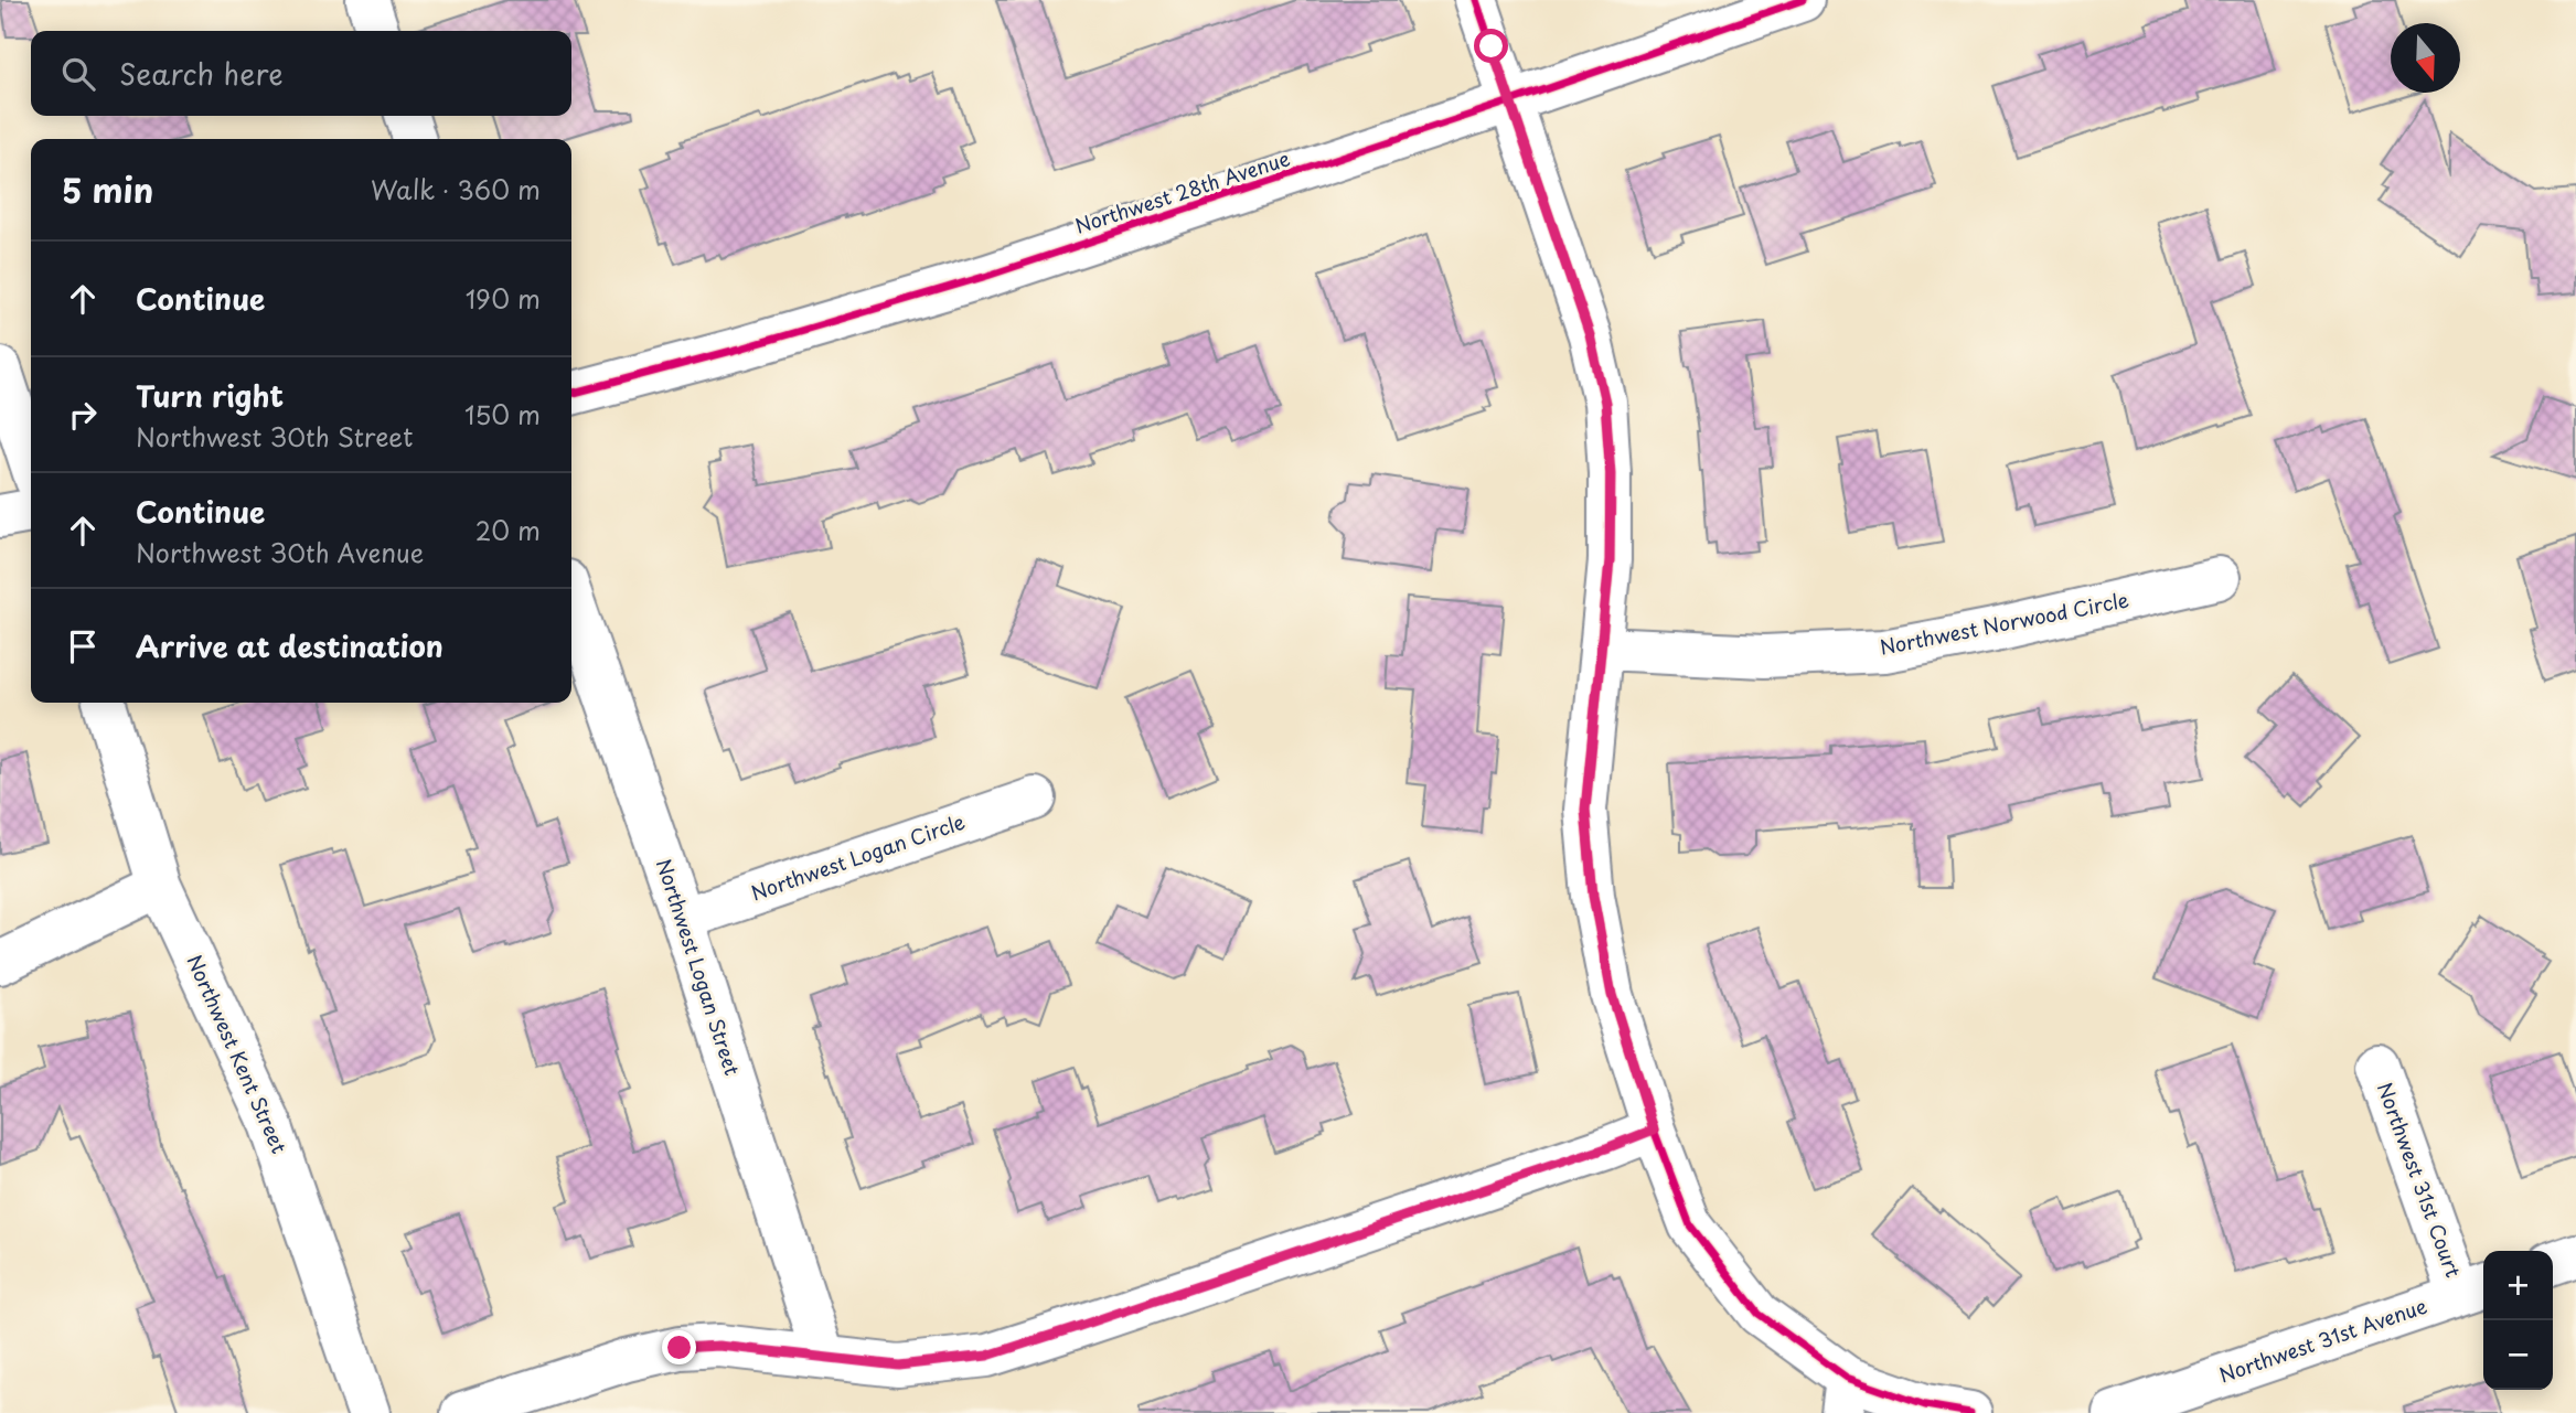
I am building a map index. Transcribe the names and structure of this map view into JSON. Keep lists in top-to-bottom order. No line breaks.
{"streets":{"street":["Northwest 28th Avenue","Northwest Norwood Circle","Northwest Logan Circle","Northwest Logan Street","Northwest Kent Street","Northwest 31st Court","Northwest 31st Avenue"]},"crossings":[["Northwest Logan Circle","Northwest Logan Street"],["Northwest 31st Court","Northwest 31st Avenue"]],"north":"bottom","page":{"search":"Search here","heading":["5 min","Walk · 360 m"],"list":[["Continue","190 m"],["Turn right","Northwest 30th Street","150 m"],["Continue","Northwest 30th Avenue","20 m"],"Arrive at destination"],"map_buttons":["+","−"]}}
